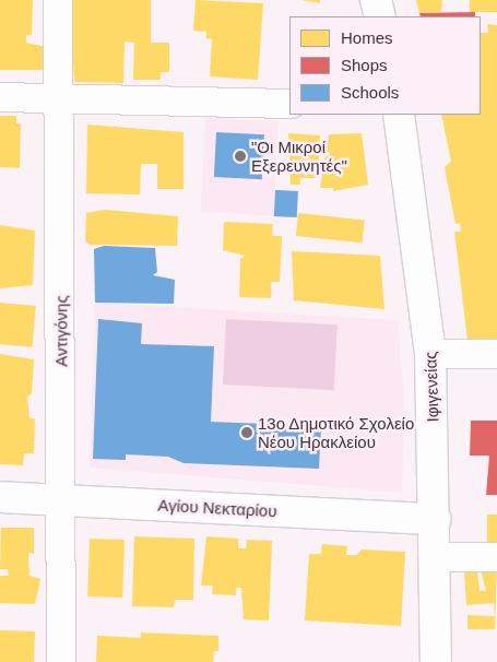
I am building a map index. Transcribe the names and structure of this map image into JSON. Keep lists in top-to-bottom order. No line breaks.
{"streets":{"street":["Αντιγόνης","Ιφιγενείας","Αγίου Νεκταρίου"]},"crossings":[["Αντιγόνης","Αγίου Νεκταρίου"],["Ιφιγενείας","Αγίου Νεκταρίου"]],"places":["\"Οι Μικροί Εξερευνητές\"","13ο Δημοτικό Σχολείο Νέου Ηρακλείου"],"legend":["Homes","Shops","Schools"]}
